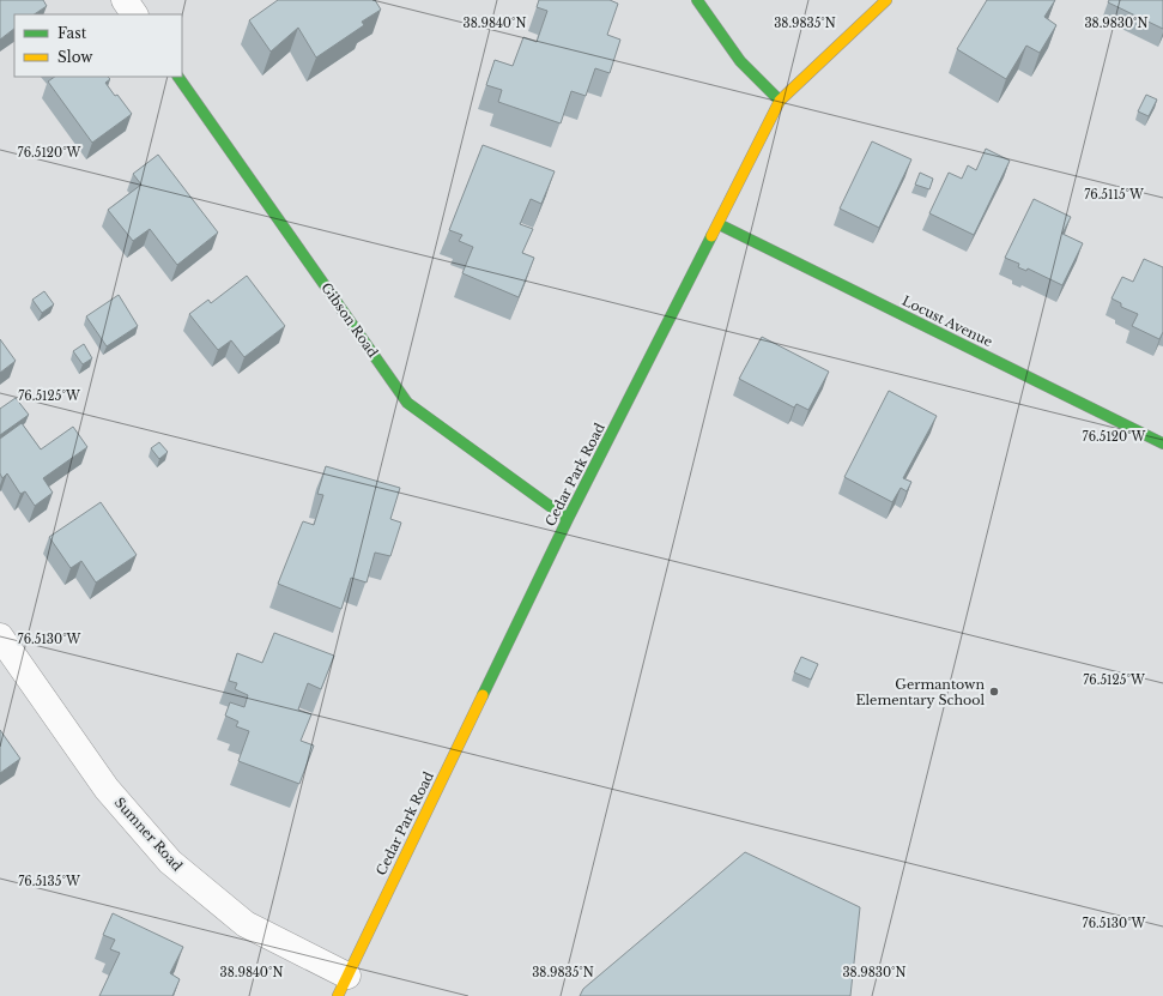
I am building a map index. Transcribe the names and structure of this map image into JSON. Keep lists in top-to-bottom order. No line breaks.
{"streets":{"street":["Gibson Road","Locust Avenue","Cedar Park Road","Sumner Road"]},"crossings":[["Gibson Road","Cedar Park Road"],["Locust Avenue","Cedar Park Road"],["Cedar Park Road","Sumner Road"]],"places":["Germantown Elementary School"],"legend":["Fast","Slow"],"coordinates":["38.9840°N","38.9835°N","38.9830°N","76.5120°W","76.5115°W","76.5125°W","76.5130°W","76.5135°W"]}
